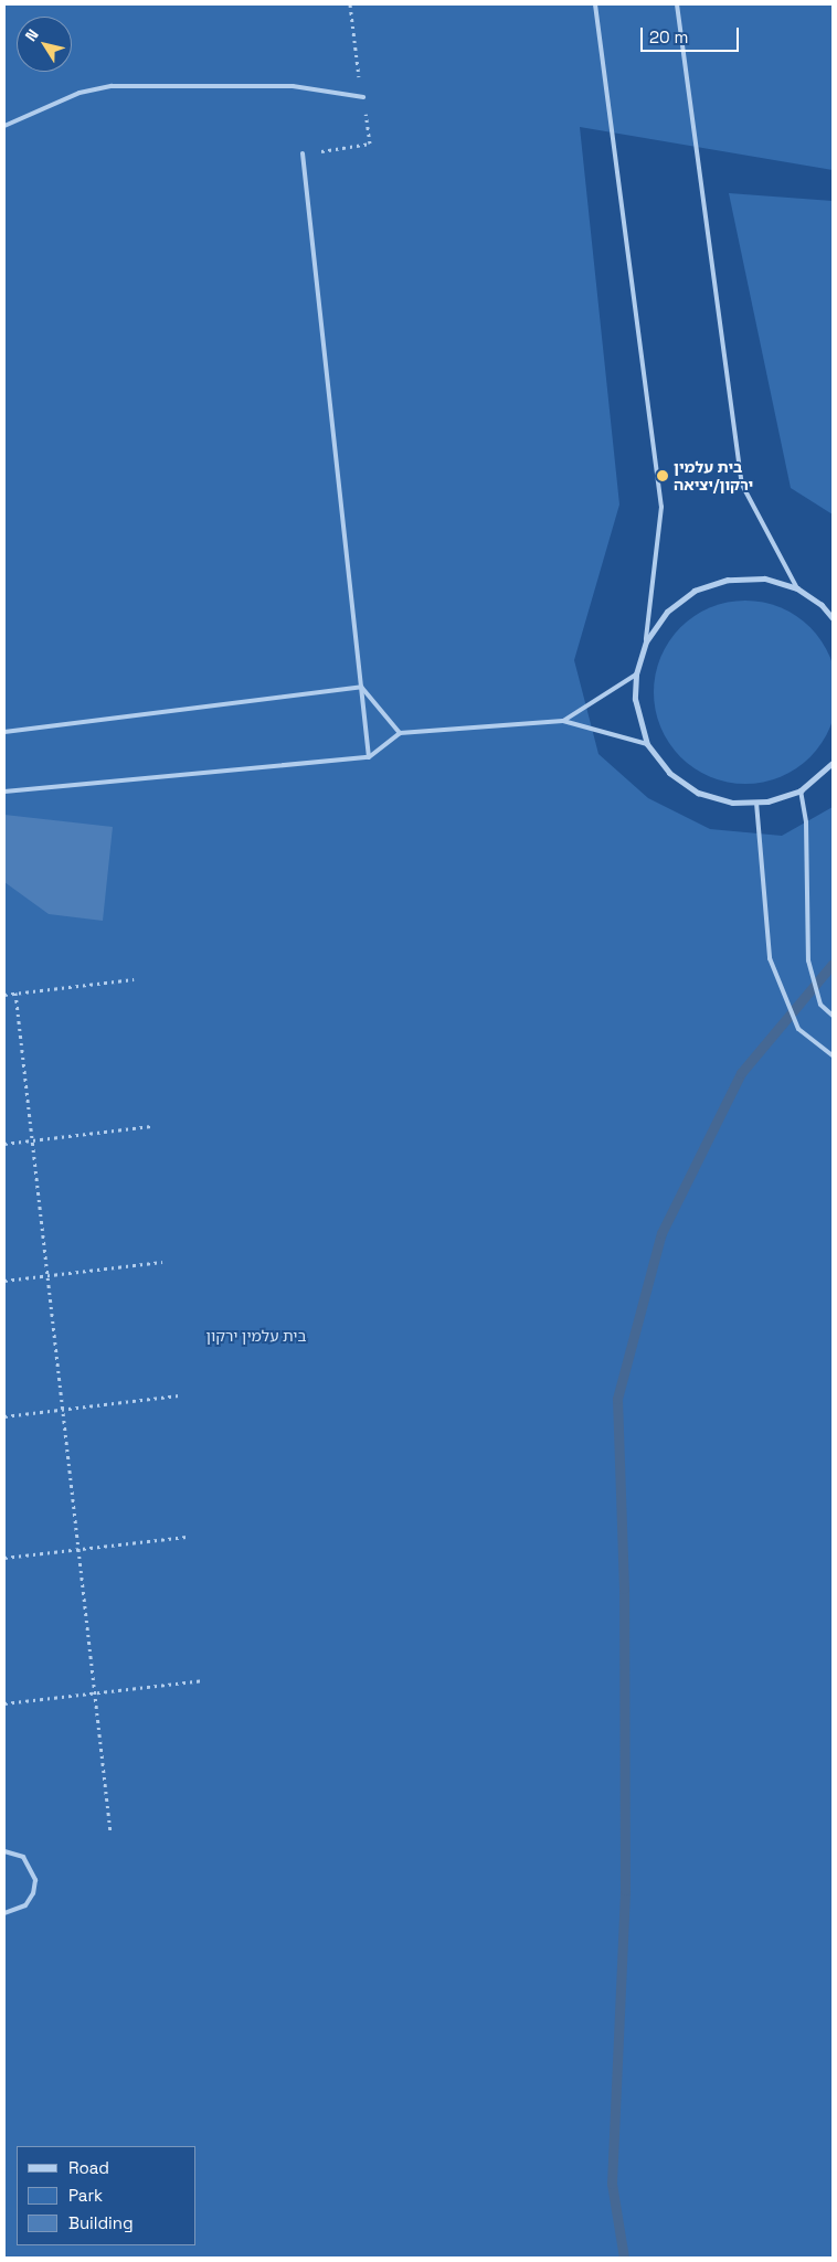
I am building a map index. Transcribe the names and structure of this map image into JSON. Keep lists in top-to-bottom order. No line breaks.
{"parks":["בית עלמין ירקון"],"places":["בית עלמין ירקון/יציאה"],"legend":["Road","Park","Building"],"scale_bar":"20 m","north":"top left"}
